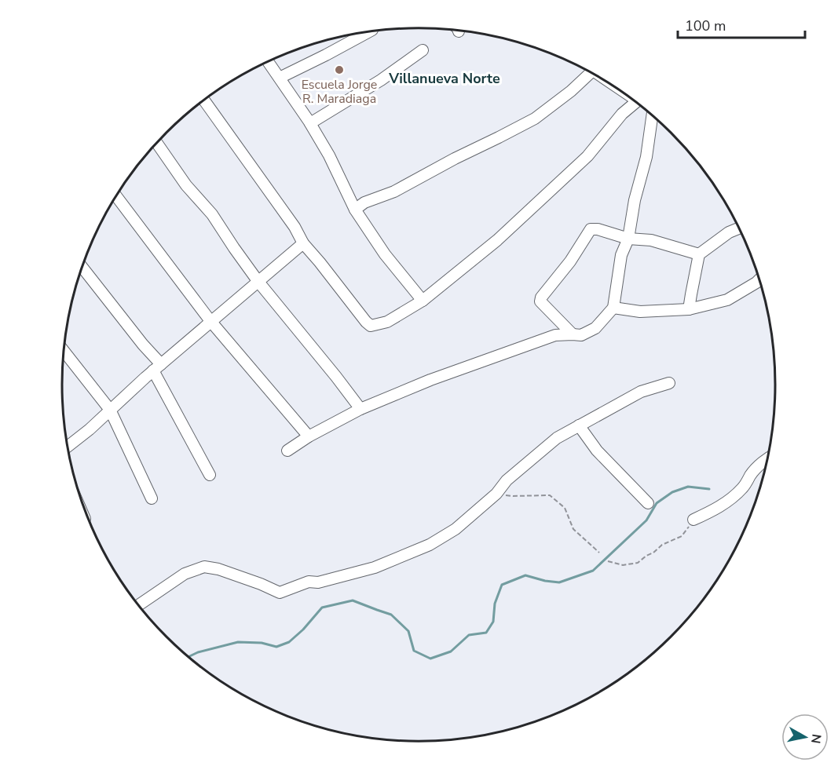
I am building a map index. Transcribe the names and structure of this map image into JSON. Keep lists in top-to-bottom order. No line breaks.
{"districts":["Villanueva Norte"],"places":["Escuela Jorge R. Maradiaga"],"scale_bar":"100 m","north":"right"}
